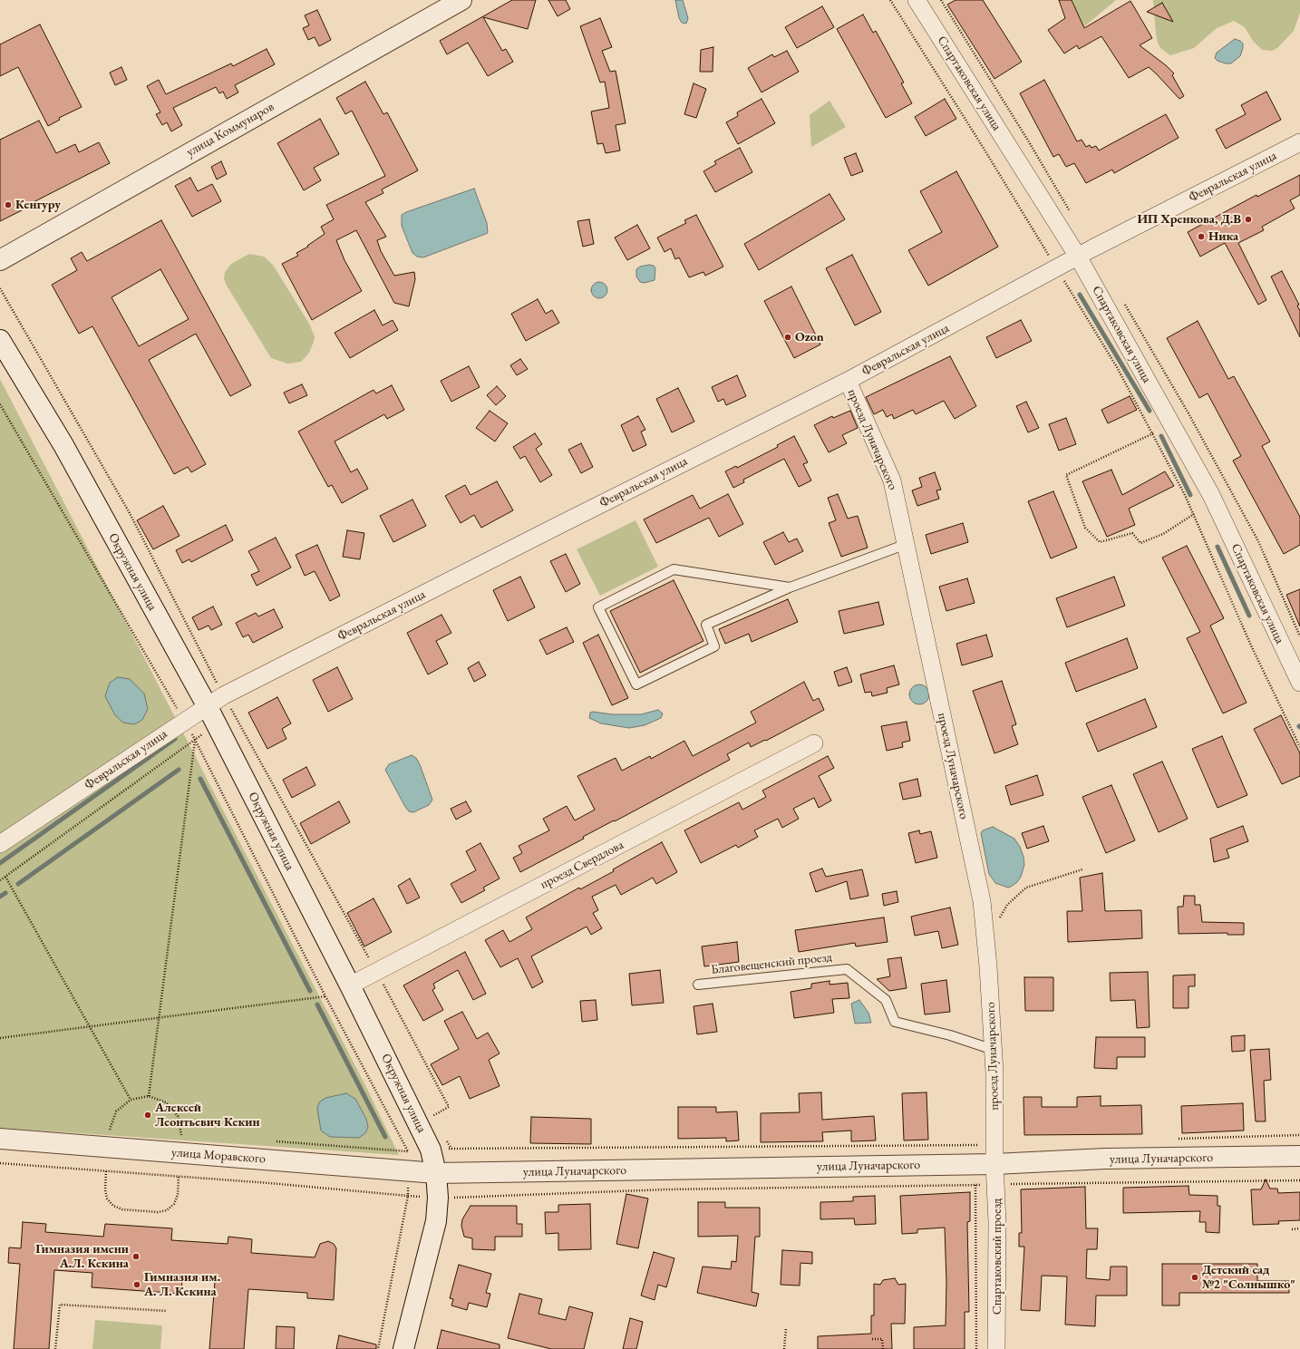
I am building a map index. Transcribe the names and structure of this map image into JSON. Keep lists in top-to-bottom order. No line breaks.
{"streets":{"street":["Спартаковская улица","улица Коммунаров","Февральская улица","проезд Луначарского","Окружная улица","проезд Свердлова","улица Моравского","улица Луначарского","Спартаковский проезд"],"lane":["Благовещенский проезд"]},"crossings":[["Спартаковская улица","Февральская улица"],["Февральская улица","проезд Луначарского"],["Февральская улица","Окружная улица"],["проезд Луначарского","Благовещенский проезд"],["проезд Луначарского","улица Луначарского"],["проезд Луначарского","Спартаковский проезд"],["Окружная улица","проезд Свердлова"],["Окружная улица","улица Моравского"],["Окружная улица","улица Луначарского"],["улица Моравского","улица Луначарского"],["улица Луначарского","Спартаковский проезд"]],"places":["Кенгуру","ИП Хренкова, Д.В","Ника","Ozon","Алексей Леонтьевич Кекин","Гимназия имени А.Л. Кекина","Детский сад №2 \"Солнышко\"","Гимназия им. А. Л. Кекина"]}
